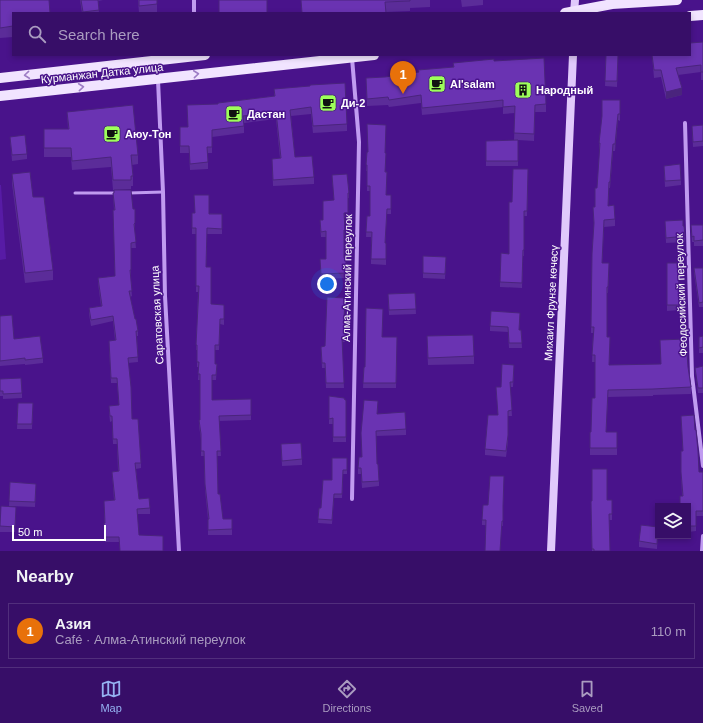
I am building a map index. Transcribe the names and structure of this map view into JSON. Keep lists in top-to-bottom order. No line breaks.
{"streets":{"main road":["Курманжан Датка улица","Михаил Фрунзе көчөсү"],"street":["Алма-Атинский переулок","Феодосийский переулок","Саратовская улица"]},"crossings":[["Курманжан Датка улица","Алма-Атинский переулок"],["Курманжан Датка улица","Саратовская улица"]],"places":{"cafe":["Al'salam","Ди-2","Дастан","Аюу-Тон"],"building":["Народный"]},"scale_bar":"50 m","page":{"search":"Search here","pins":"1","scale":"50 m","heading":"Nearby","list":[{"mark":"1","name":"Азия","note":"Café · Алма-Атинский переулок","value":"110 m"}],"nav":["Map","Directions","Saved"]}}
